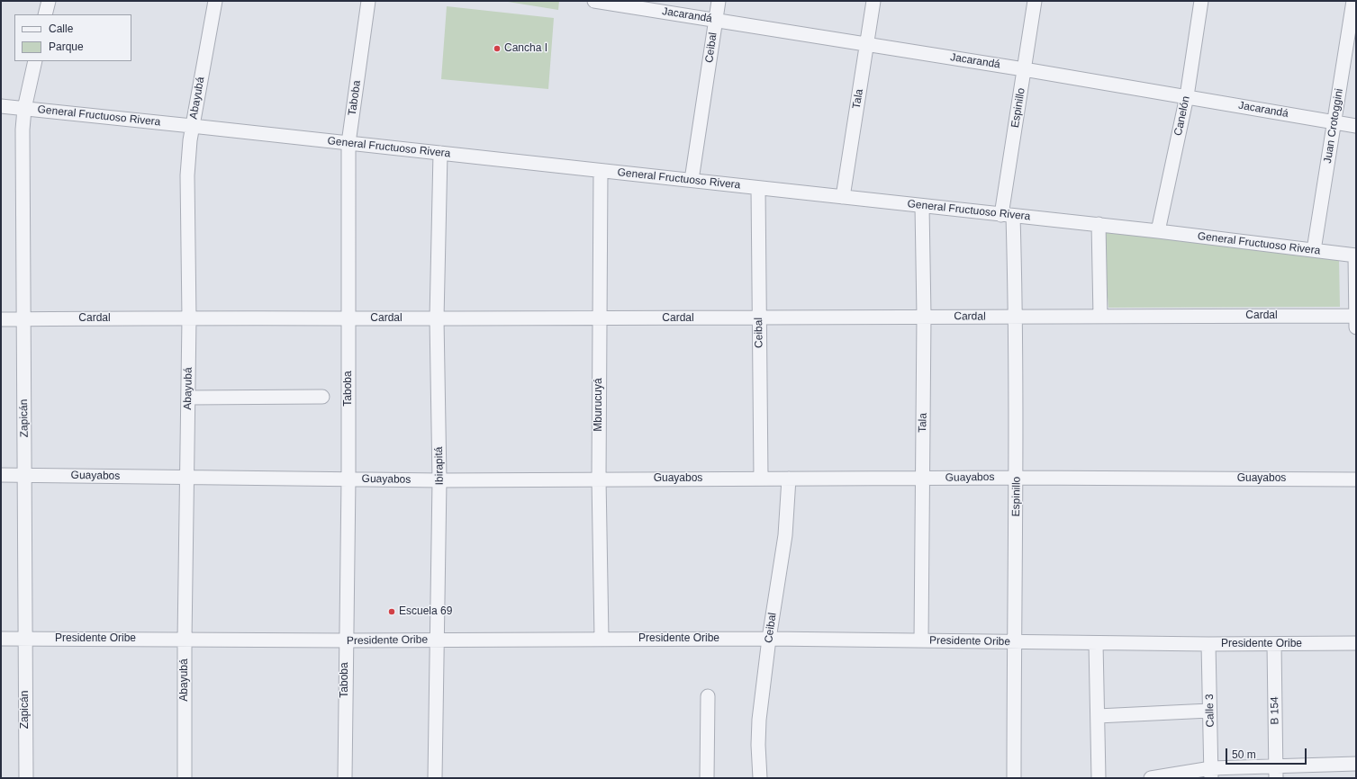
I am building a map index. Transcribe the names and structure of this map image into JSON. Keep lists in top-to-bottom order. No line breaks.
{"streets":{"street":["Jacarandá","Ceibal","Abayubá","Taboba","Tala","Espinillo","General Fructuoso Rivera","Canelón","Juan Crotoggini","Cardal","Mburucuyá","Zapicán","Ibirapitá","Guayabos","Presidente Oribe","Calle 3","B 154"]},"crossings":[["Jacarandá","Ceibal"],["Jacarandá","Tala"],["Jacarandá","Espinillo"],["Jacarandá","Canelón"],["Jacarandá","Juan Crotoggini"],["Ceibal","General Fructuoso Rivera"],["Ceibal","Cardal"],["Ceibal","Guayabos"],["Ceibal","Presidente Oribe"],["Abayubá","General Fructuoso Rivera"],["Abayubá","Cardal"],["Abayubá","Guayabos"],["Abayubá","Presidente Oribe"],["Taboba","General Fructuoso Rivera"],["Taboba","Cardal"],["Taboba","Guayabos"],["Taboba","Presidente Oribe"],["Tala","General Fructuoso Rivera"],["Tala","Cardal"],["Tala","Guayabos"],["Tala","Presidente Oribe"],["Espinillo","General Fructuoso Rivera"],["Espinillo","Cardal"],["Espinillo","Guayabos"],["Espinillo","Presidente Oribe"],["General Fructuoso Rivera","Canelón"],["General Fructuoso Rivera","Juan Crotoggini"],["General Fructuoso Rivera","Mburucuyá"],["General Fructuoso Rivera","Zapicán"],["General Fructuoso Rivera","Ibirapitá"],["Cardal","Mburucuyá"],["Cardal","Zapicán"],["Cardal","Ibirapitá"],["Mburucuyá","Guayabos"],["Mburucuyá","Presidente Oribe"],["Zapicán","Guayabos"],["Zapicán","Presidente Oribe"],["Ibirapitá","Guayabos"],["Ibirapitá","Presidente Oribe"],["Presidente Oribe","Calle 3"],["Presidente Oribe","B 154"]],"places":["Cancha I","Escuela 69"],"legend":["Calle","Parque"],"scale_bar":"50 m"}
